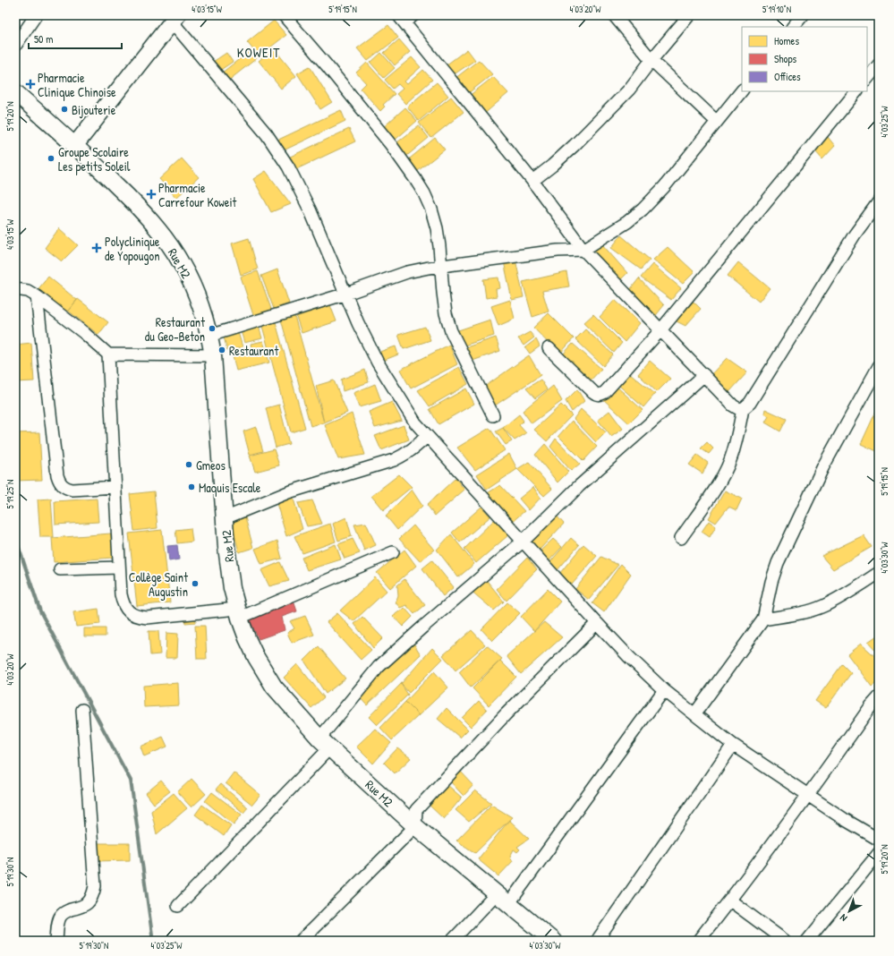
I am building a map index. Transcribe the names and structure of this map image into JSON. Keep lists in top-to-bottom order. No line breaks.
{"streets":{"street":["Rue M2"]},"districts":["KOWEIT"],"places":{"health":["Pharmacie Clinique Chinoise","Pharmacie Carrefour Koweit","Polyclinique de Yopougon"],"other":["Bijouterie","Groupe Scolaire Les petits Soleil","Restaurant du Geo-Beton","Restaurant","Gmeos","Maquis Escale","Collège Saint Augustin"]},"legend":["Homes","Shops","Offices"],"scale_bar":"50 m","north":"bottom left","coordinates":["4°03'15\"W","5°19'15\"N","4°03'20\"W","5°19'10\"N","5°19'20\"N","4°03'25\"W","5°19'25\"N","4°03'30\"W","5°19'30\"N"]}
